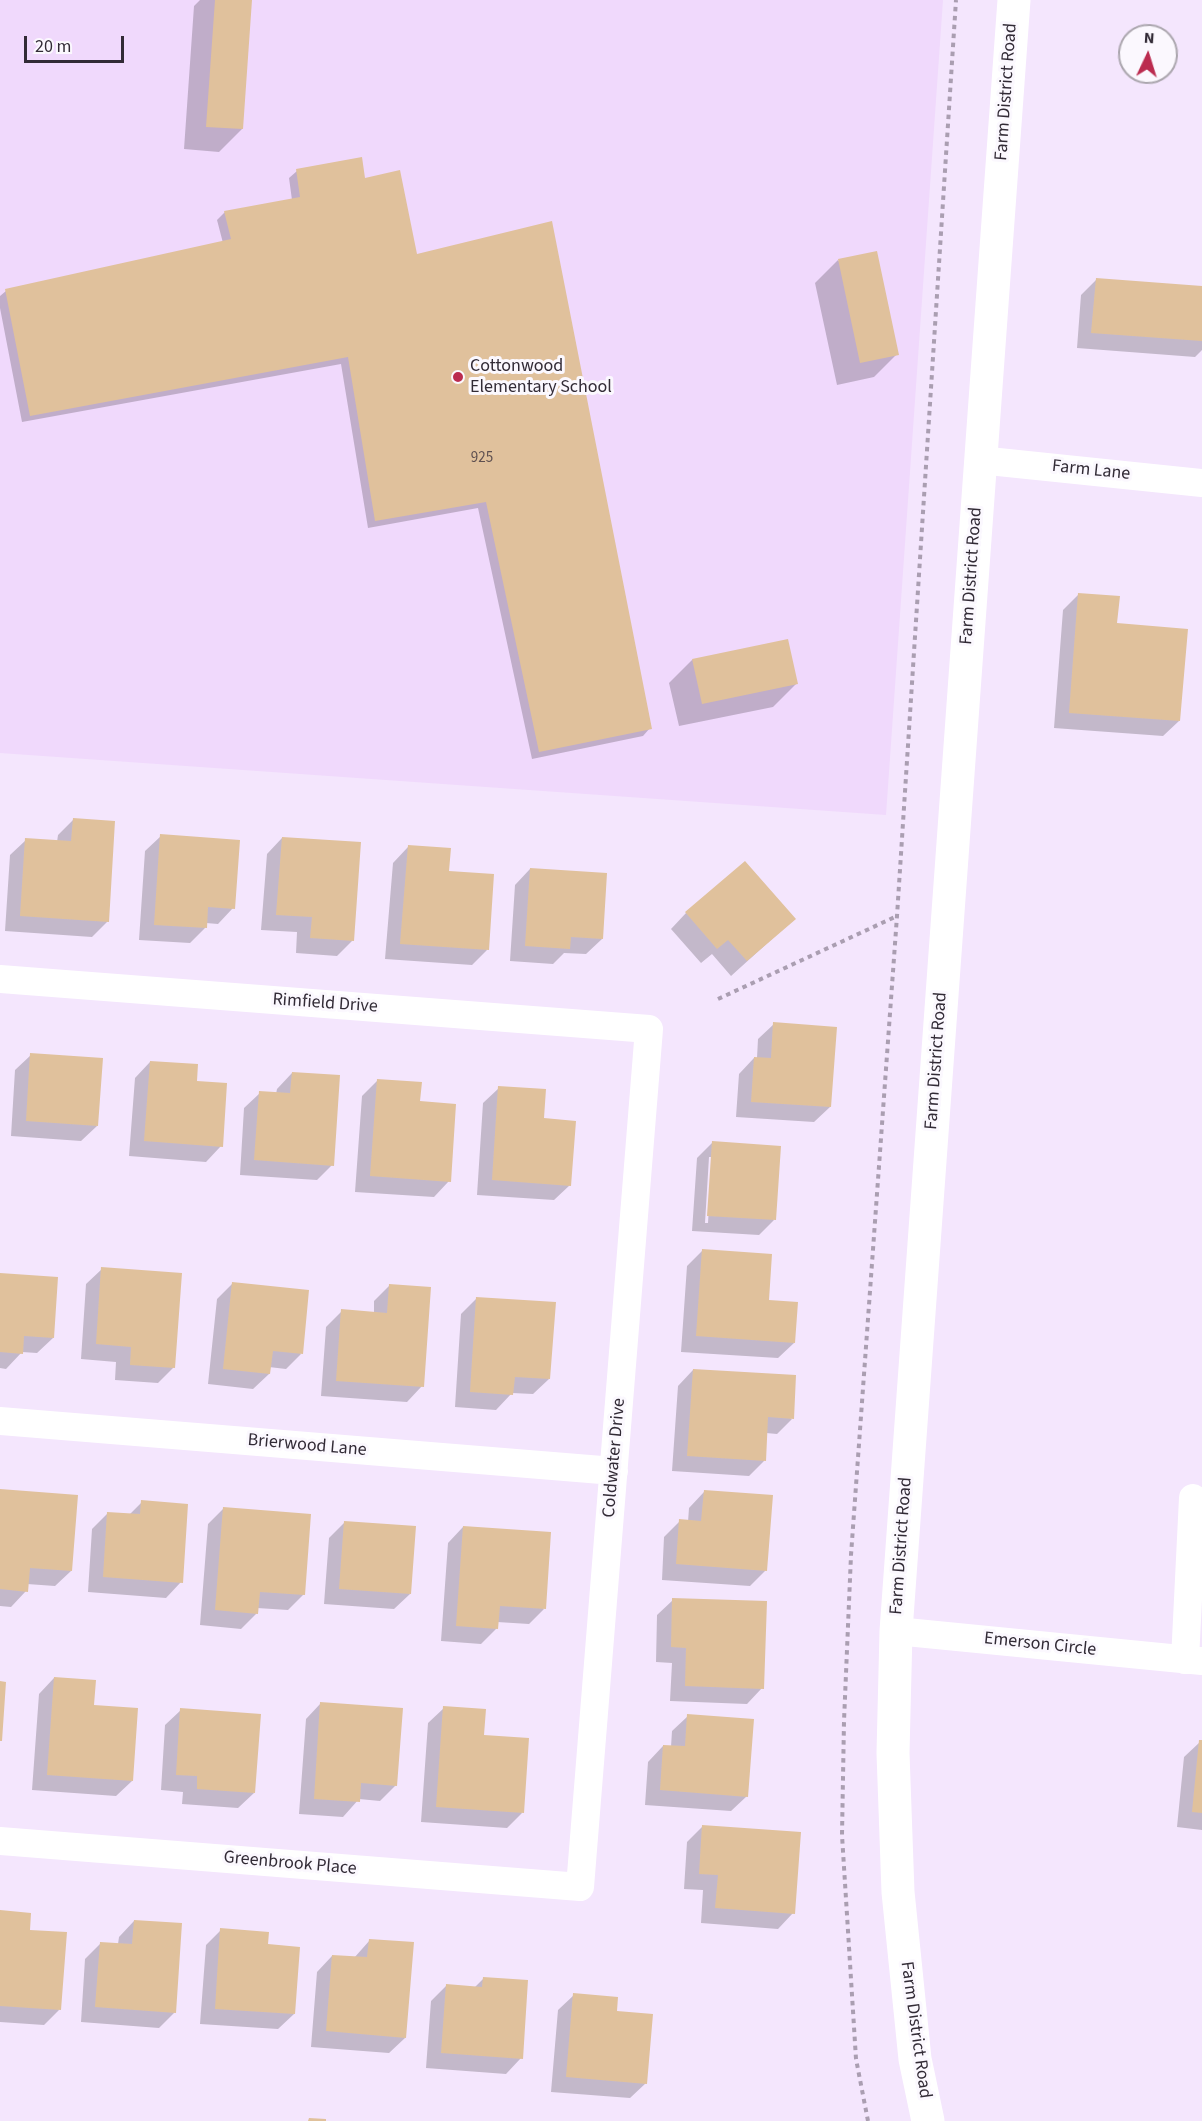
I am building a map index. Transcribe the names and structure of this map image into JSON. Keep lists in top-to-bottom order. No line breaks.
{"streets":{"street":["Farm District Road","Farm Lane","Rimfield Drive","Brierwood Lane","Coldwater Drive","Emerson Circle","Greenbrook Place"]},"crossings":[["Farm District Road","Farm Lane"],["Farm District Road","Emerson Circle"],["Rimfield Drive","Coldwater Drive"],["Brierwood Lane","Coldwater Drive"],["Coldwater Drive","Greenbrook Place"]],"places":["Cottonwood Elementary School"],"house_numbers":["925"],"scale_bar":"20 m","north":"top"}
